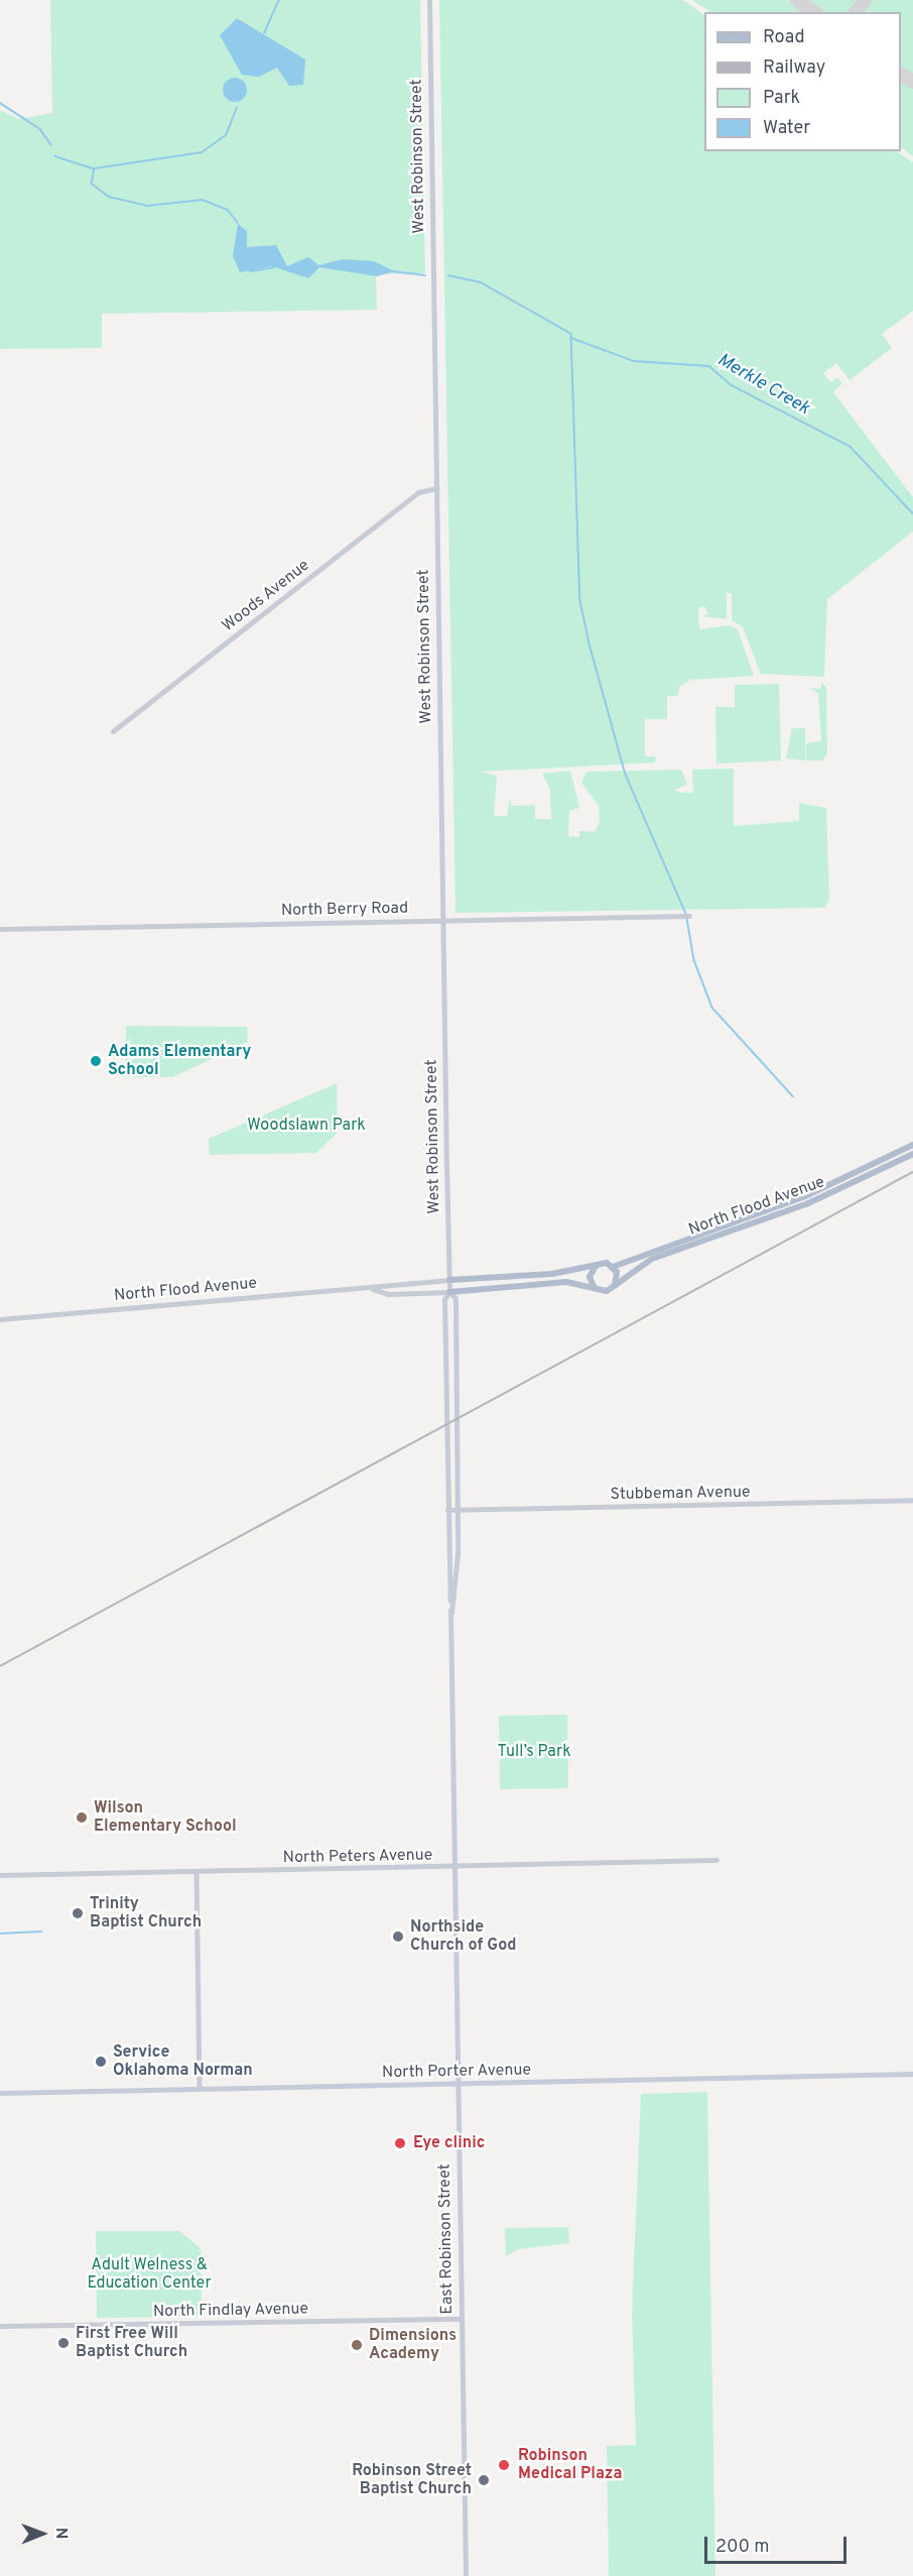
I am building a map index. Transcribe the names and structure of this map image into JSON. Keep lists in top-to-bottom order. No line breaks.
{"streets":{"main road":["West Robinson Street","North Flood Avenue","North Porter Avenue","East Robinson Street"],"street":["Woods Avenue","North Berry Road","Stubbeman Avenue","North Peters Avenue","North Findlay Avenue"]},"crossings":[["West Robinson Street","Woods Avenue"],["West Robinson Street","North Berry Road"],["West Robinson Street","North Flood Avenue"],["West Robinson Street","Stubbeman Avenue"],["West Robinson Street","East Robinson Street"],["North Peters Avenue","East Robinson Street"],["North Porter Avenue","East Robinson Street"],["East Robinson Street","North Findlay Avenue"]],"water":["Merkle Creek"],"parks":["Woodslawn Park","Tull’s Park","Adult Welness & Education Center"],"places":["Adams Elementary School","Wilson Elementary School","Trinity Baptist Church","Northside Church of God","Service Oklahoma Norman","Eye clinic","First Free Will Baptist Church","Dimensions Academy","Robinson Medical Plaza","Robinson Street Baptist Church"],"legend":["Road","Railway","Park","Water"],"scale_bar":"200 m","north":"right"}
